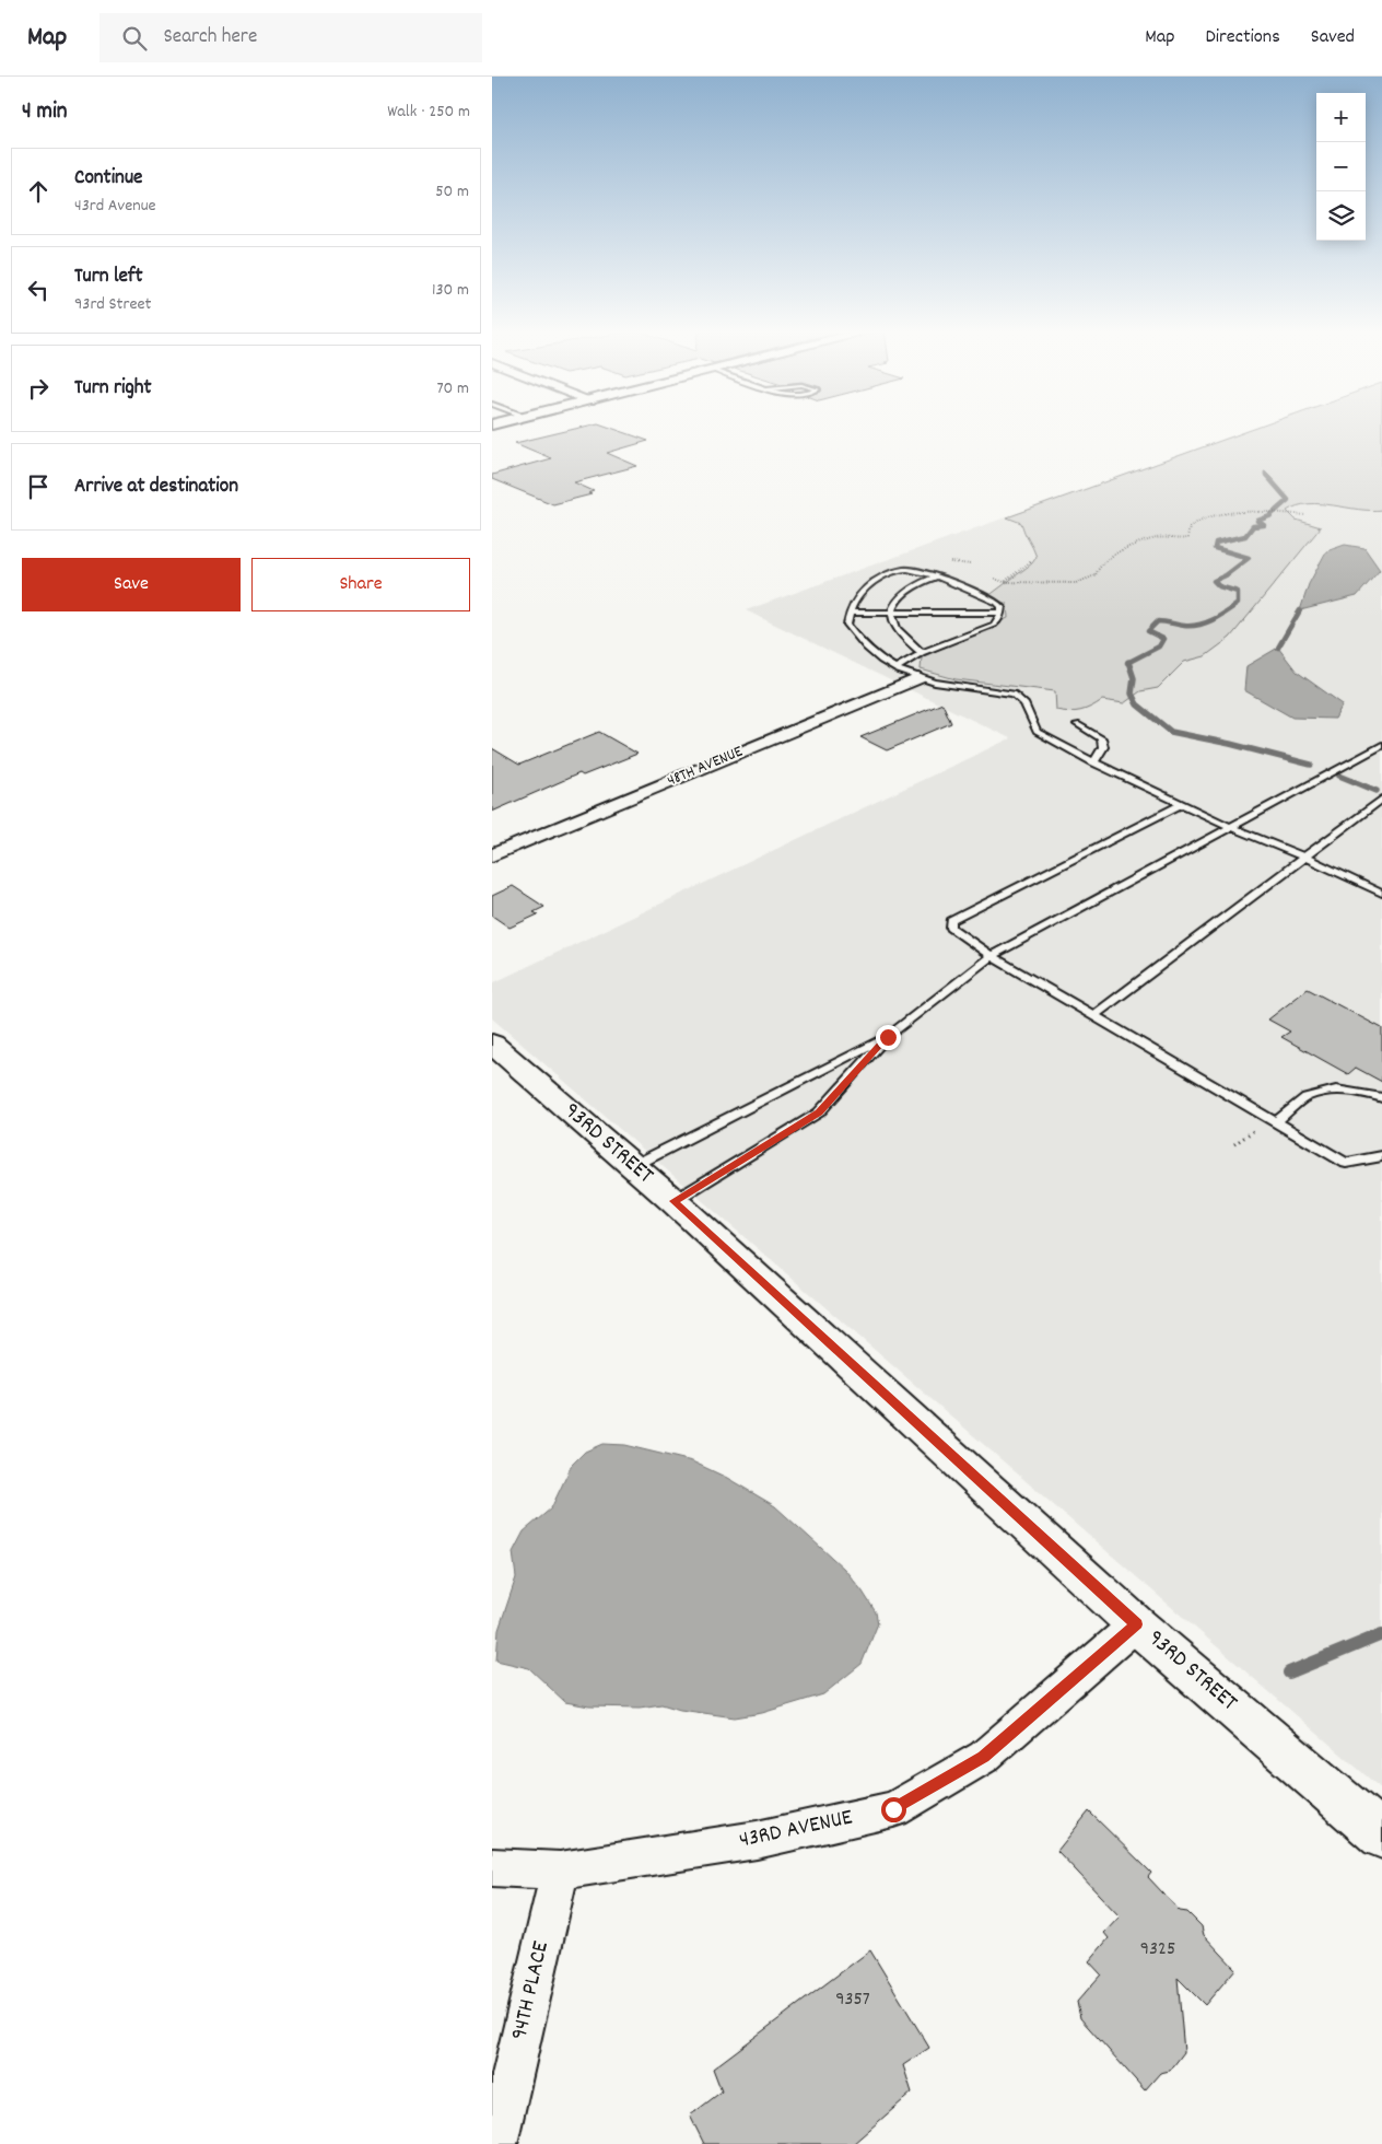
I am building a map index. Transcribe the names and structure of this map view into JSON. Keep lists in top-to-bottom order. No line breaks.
{"streets":{"street":["48TH AVENUE","93RD STREET","43RD AVENUE","94TH PLACE"]},"crossings":[["93RD STREET","43RD AVENUE"],["43RD AVENUE","94TH PLACE"]],"house_numbers":["9325","9357"],"page":{"header":"Map","search":"Search here","nav":["Map","Directions","Saved"],"heading":["4 min","Walk · 250 m"],"map_buttons":["+","−"],"list":[["Continue","43rd Avenue","50 m"],["Turn left","93rd Street","130 m"],["Turn right","70 m"],"Arrive at destination"],"buttons":["Save","Share"]}}
